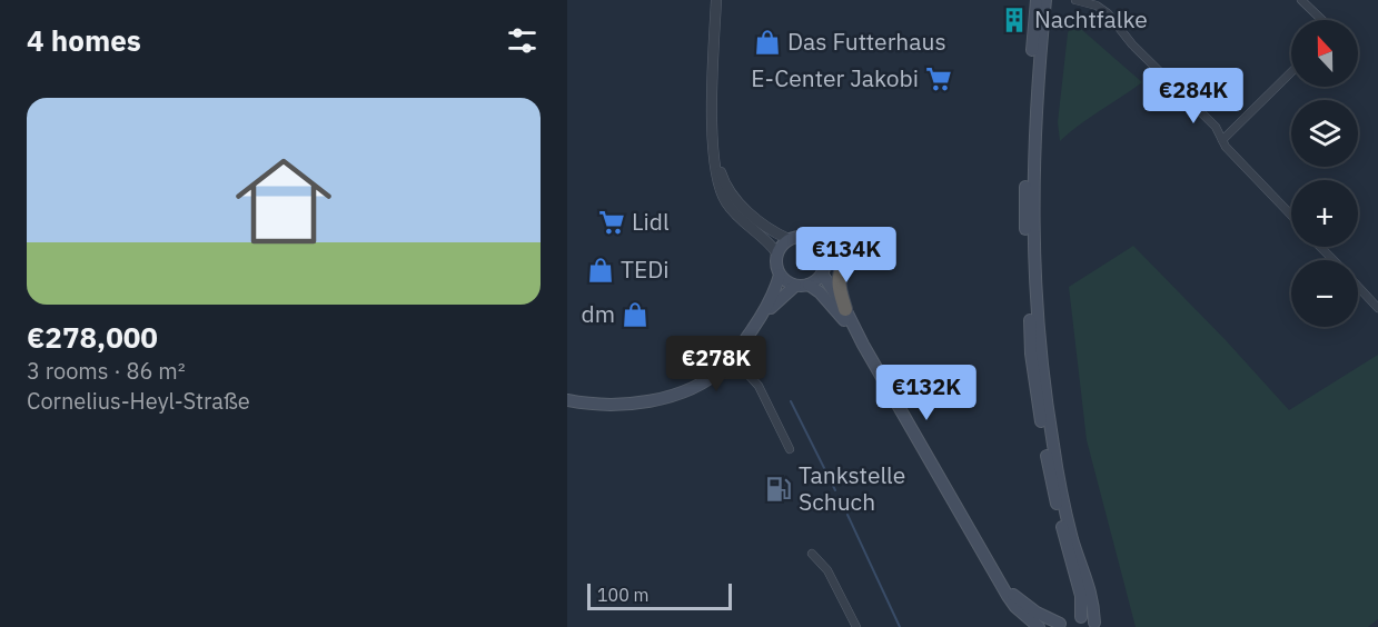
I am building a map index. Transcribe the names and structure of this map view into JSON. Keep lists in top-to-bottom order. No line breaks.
{"places":{"building":["Nachtfalke"],"shop":["Das Futterhaus","TEDi","dm"],"supermarket":["E-Center Jakobi","Lidl"],"fuel station":["Tankstelle Schuch"]},"scale_bar":"100 m","north":"top","page":{"heading":"4 homes","map_buttons":["+","−"],"price":["€284K","€134K","€278K","€132K"],"list":[{"name":"€278,000","note":"3 rooms · 86 m² · Cornelius-Heyl-Straße"}],"scale":"100 m"}}
